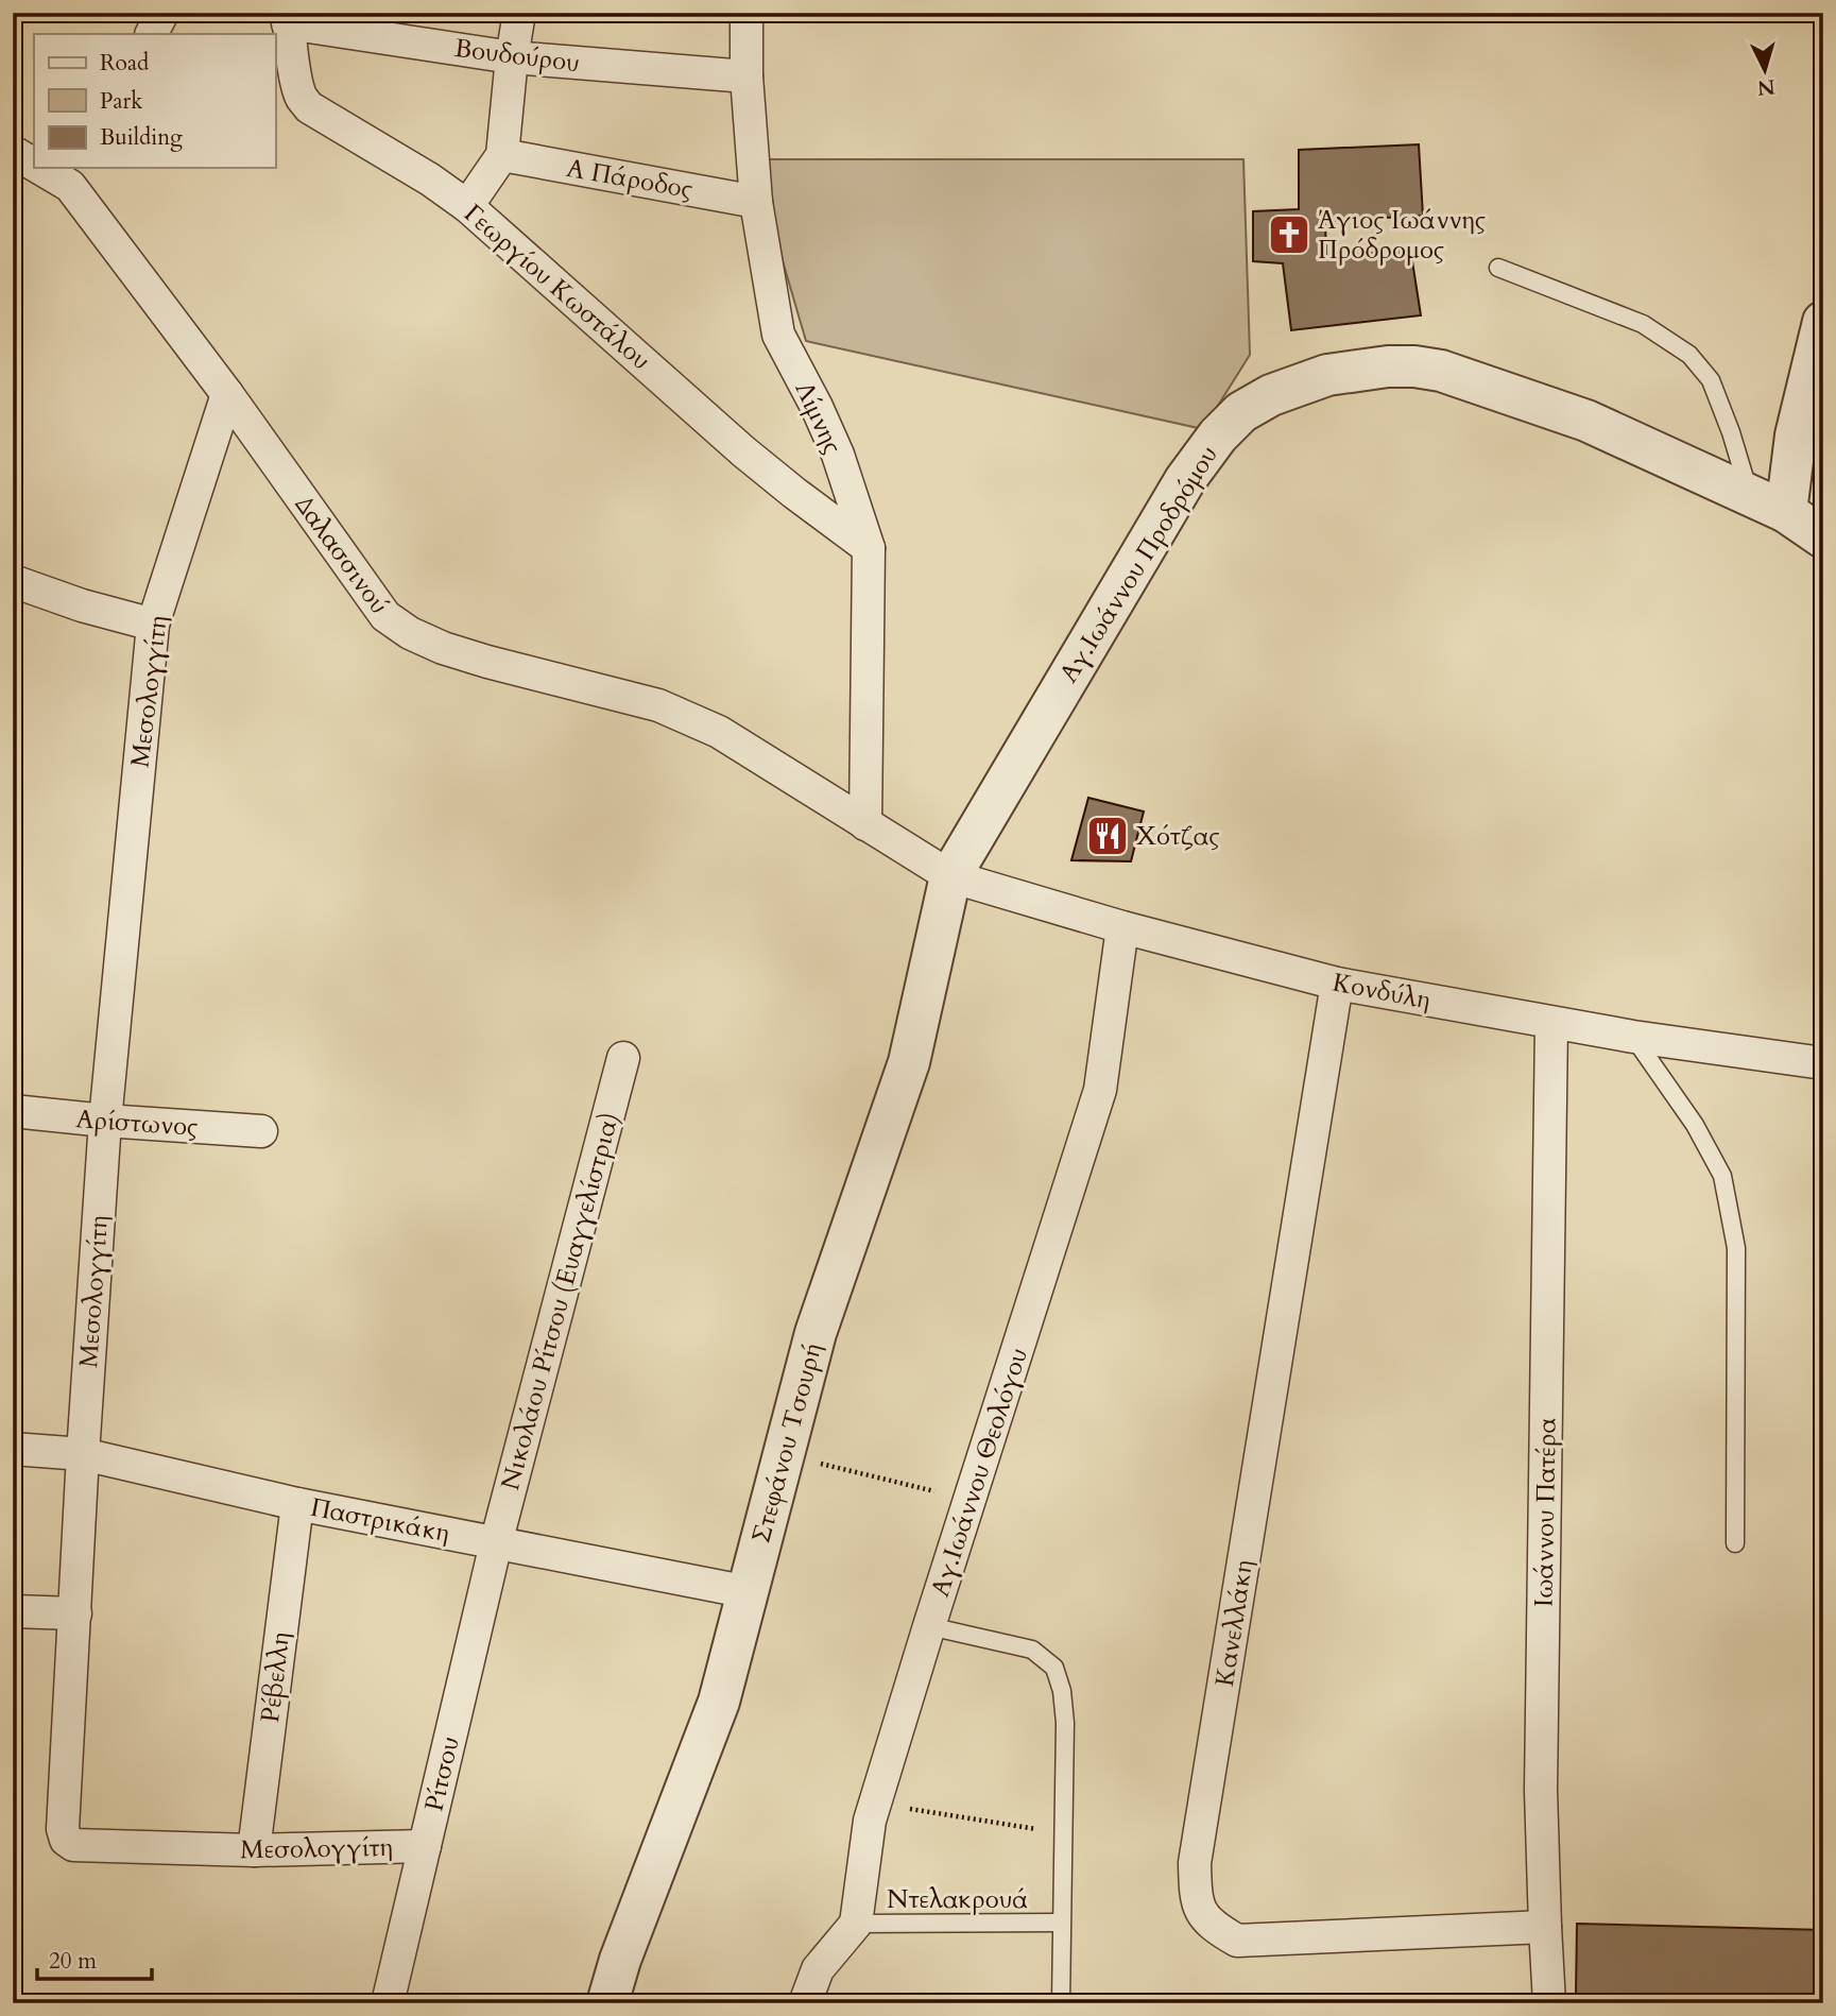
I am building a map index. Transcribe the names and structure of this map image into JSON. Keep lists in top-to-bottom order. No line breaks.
{"streets":{"street":["Βουδούρου","Α Πάροδος","Γεωργίου Κωστάλου","Λίμνης","Δαλασσινού","Αγ.Ιωάννου Προδρόμου","Μεσολογγίτη","Κονδύλη","Αρίστωνος","Νικολάου Ρίτσου (Ευαγγελίστρια)","Στεφάνου Τσουρή","Αγ.Ιωάννου Θεολόγου","Ιωάννου Πατέρα","Παστρικάκη","Κανελλάκη","Ρέβελλη","Ρίτσου"],"lane":["Ντελακρουά"]},"crossings":[["Βουδούρου","Γεωργίου Κωστάλου"],["Βουδούρου","Λίμνης"],["Α Πάροδος","Λίμνης"],["Γεωργίου Κωστάλου","Λίμνης"],["Λίμνης","Δαλασσινού"],["Δαλασσινού","Αγ.Ιωάννου Προδρόμου"],["Δαλασσινού","Μεσολογγίτη"],["Δαλασσινού","Κονδύλη"],["Δαλασσινού","Στεφάνου Τσουρή"],["Αγ.Ιωάννου Προδρόμου","Κονδύλη"],["Αγ.Ιωάννου Προδρόμου","Στεφάνου Τσουρή"],["Μεσολογγίτη","Αρίστωνος"],["Μεσολογγίτη","Παστρικάκη"],["Μεσολογγίτη","Ρέβελλη"],["Μεσολογγίτη","Ρίτσου"],["Κονδύλη","Στεφάνου Τσουρή"],["Κονδύλη","Αγ.Ιωάννου Θεολόγου"],["Κονδύλη","Ιωάννου Πατέρα"],["Κονδύλη","Κανελλάκη"],["Νικολάου Ρίτσου (Ευαγγελίστρια)","Παστρικάκη"],["Νικολάου Ρίτσου (Ευαγγελίστρια)","Ρίτσου"],["Στεφάνου Τσουρή","Παστρικάκη"],["Αγ.Ιωάννου Θεολόγου","Ντελακρουά"],["Ιωάννου Πατέρα","Κανελλάκη"],["Παστρικάκη","Ρέβελλη"],["Παστρικάκη","Ρίτσου"]],"places":{"church":["Άγιος Ιωάννης Πρόδρομος"],"restaurant":["Χότζας"]},"legend":["Road","Park","Building"],"scale_bar":"20 m","north":"bottom"}
